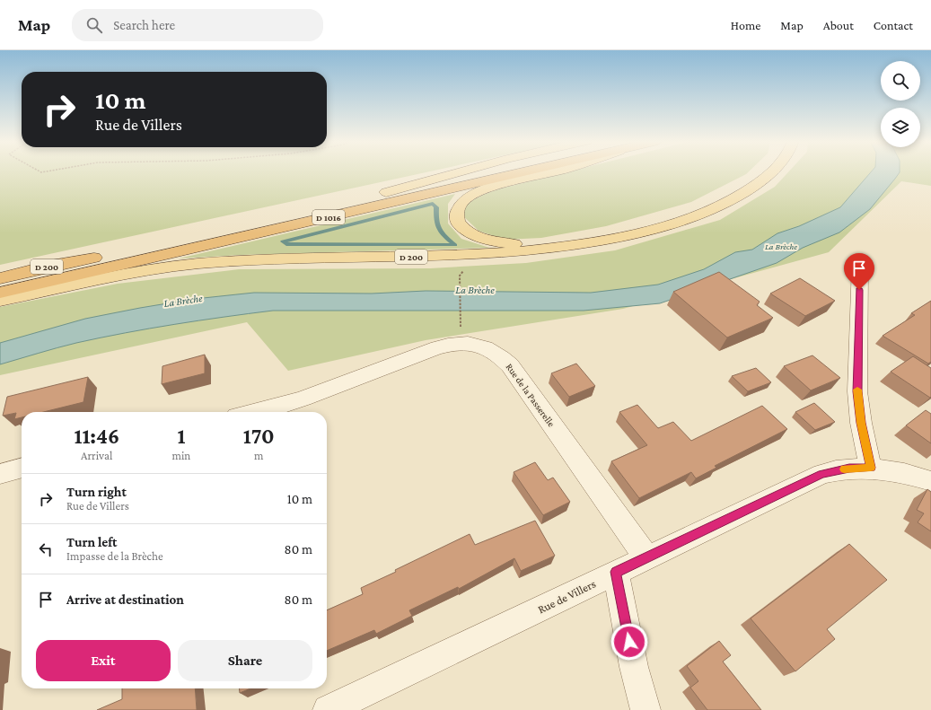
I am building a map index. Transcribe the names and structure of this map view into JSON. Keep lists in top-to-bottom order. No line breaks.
{"streets":{"highway":["D 1016"],"main road":["D 200"],"street":["Rue de la Passerelle","Rue de Villers"]},"crossings":[["Rue de la Passerelle","Rue de Villers"]],"water":["La Brèche"],"page":{"header":"Map","search":"Search here","nav":["Home","Map","About","Contact"],"turn":["10 m","Rue de Villers"],"eta":["11:46","Arrival","1","min","170","m"],"list":[{"name":"Turn right","note":"Rue de Villers","value":"10 m"},{"name":"Turn left","note":"Impasse de la Brèche","value":"80 m"},{"name":"Arrive at destination","value":"80 m"}],"buttons":["Exit","Share"]}}
